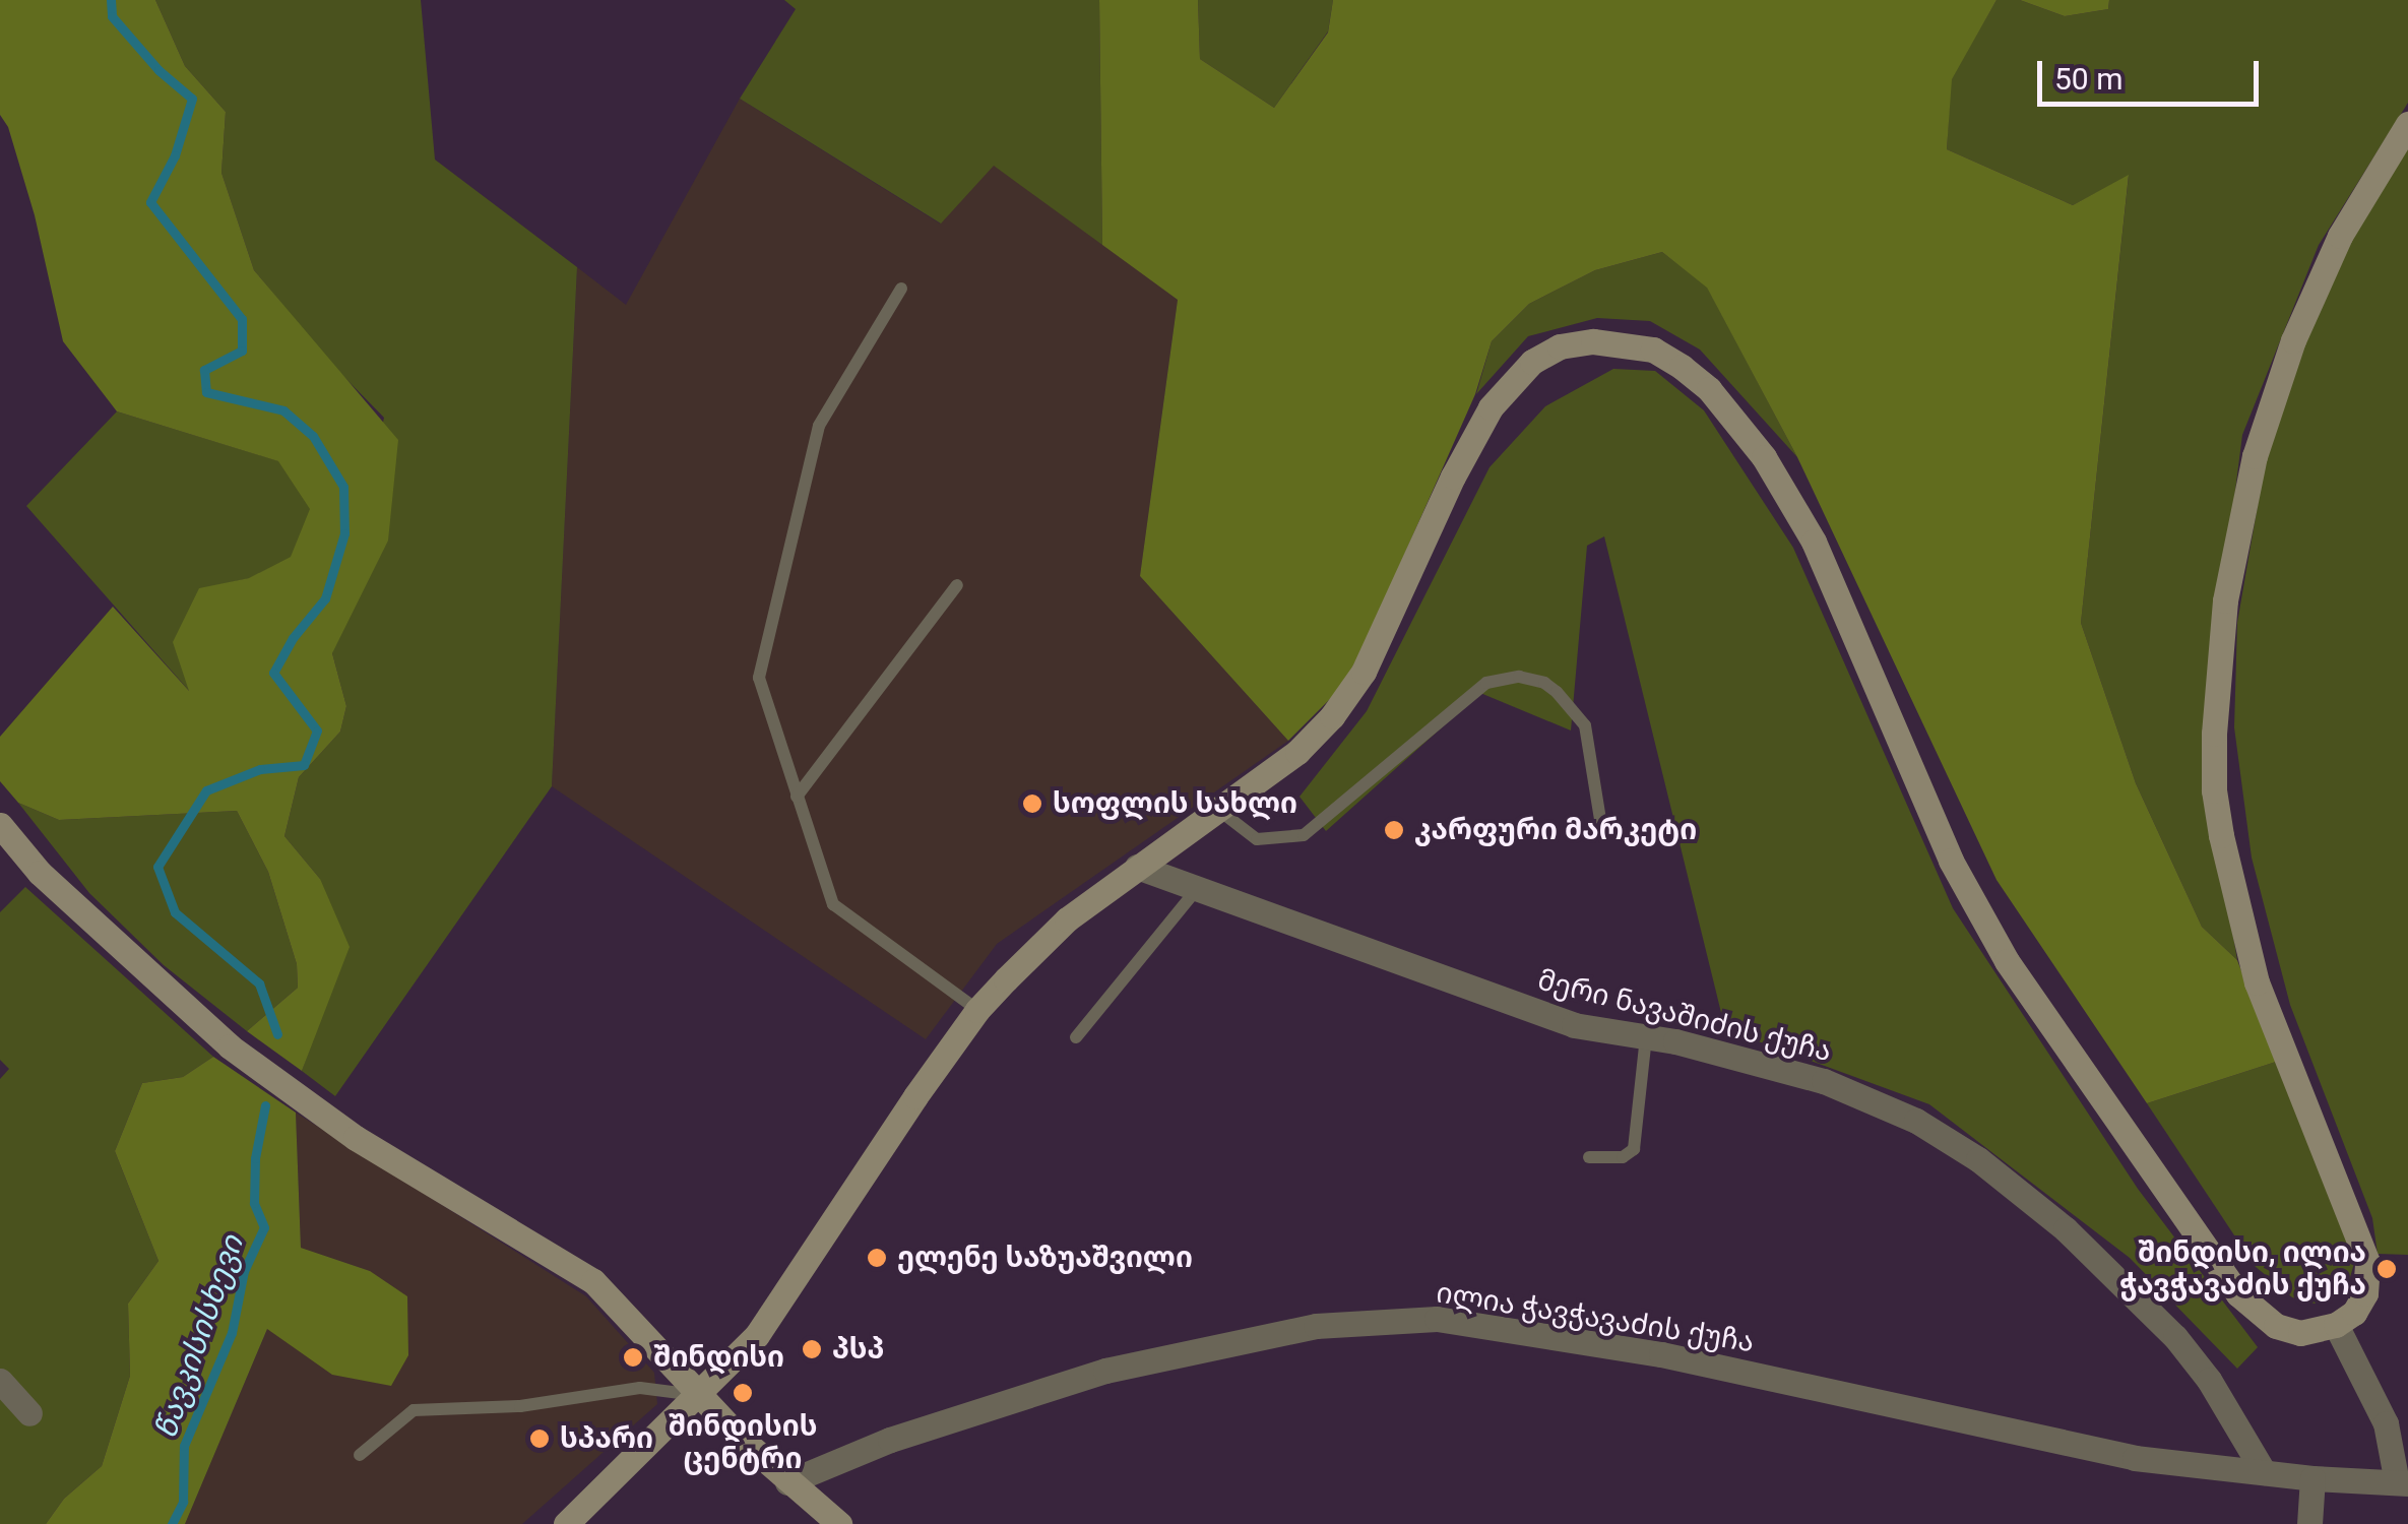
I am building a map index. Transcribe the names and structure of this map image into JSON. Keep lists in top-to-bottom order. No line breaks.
{"streets":{"street":["მერი ნავაშიძის ქუჩა","ილია ჭავჭავაძის ქუჩა"]},"crossings":[["მერი ნავაშიძის ქუჩა","ილია ჭავჭავაძის ქუჩა"]],"water":["წავკისისხევი"],"places":["სოფლის სახლი","კარფური მარკეტი","ელენე საზუაშვილი","შინდისი, ილია ჭავჭავაძის ქუჩა","პსპ","შინდისი","შინდისის ცენტრი","სპარი"],"scale_bar":"50 m"}
